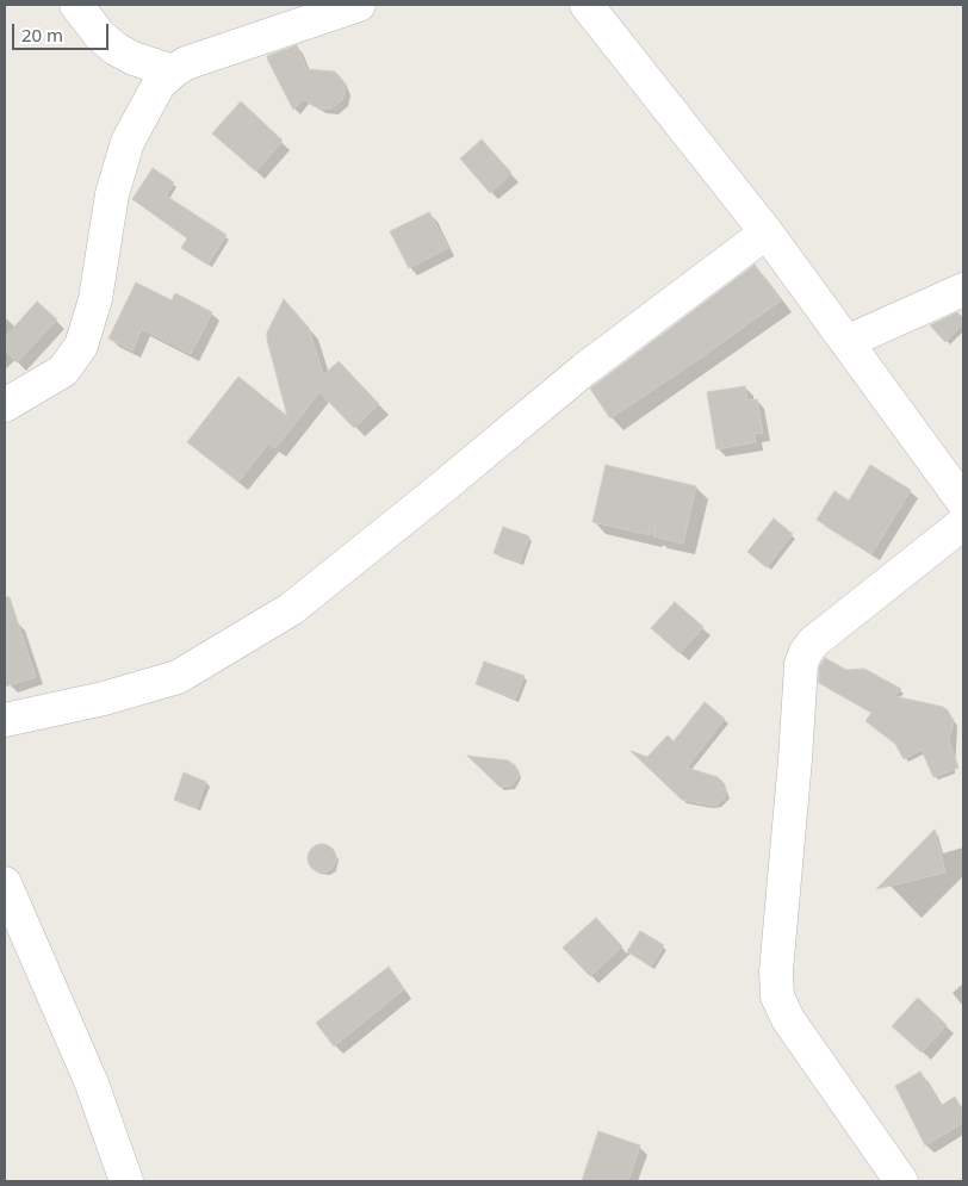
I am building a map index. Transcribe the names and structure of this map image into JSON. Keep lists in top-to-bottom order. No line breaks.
{"scale_bar":"20 m"}
